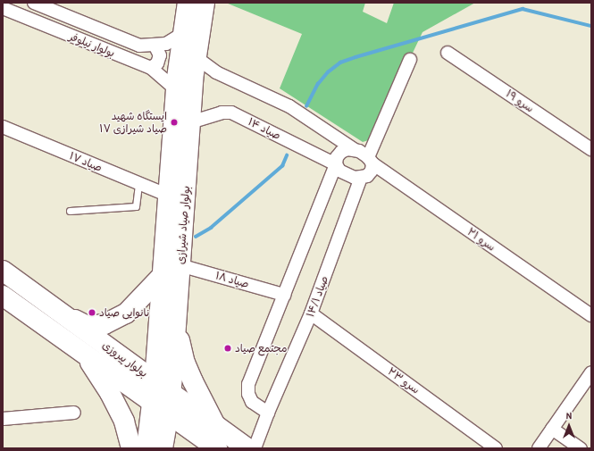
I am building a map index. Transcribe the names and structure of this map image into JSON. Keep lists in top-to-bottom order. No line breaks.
{"streets":{"main road":["بولوار صیاد شیرازی","بولوار پیروزی"],"street":["بولوار نیلوفر","سرو ۱۹","صیاد ۱۴","صیاد ۱۷","سرو ۲۱","صیاد ۱۸","صیاد ۱۴/۱","سرو ۲۳"]},"crossings":[["بولوار نیلوفر","بولوار صیاد شیرازی"],["صیاد ۱۴","بولوار صیاد شیرازی"],["صیاد ۱۴","سرو ۲۱"],["صیاد ۱۴","صیاد ۱۴/۱"],["صیاد ۱۷","بولوار صیاد شیرازی"],["بولوار صیاد شیرازی","صیاد ۱۸"],["بولوار صیاد شیرازی","بولوار پیروزی"],["سرو ۲۱","صیاد ۱۴/۱"],["صیاد ۱۴/۱","سرو ۲۳"]],"places":["ایستگاه شهید صیاد شیرازی ۱۷","نانوایی صیاد","مجتمع صیاد"],"north":"top"}
